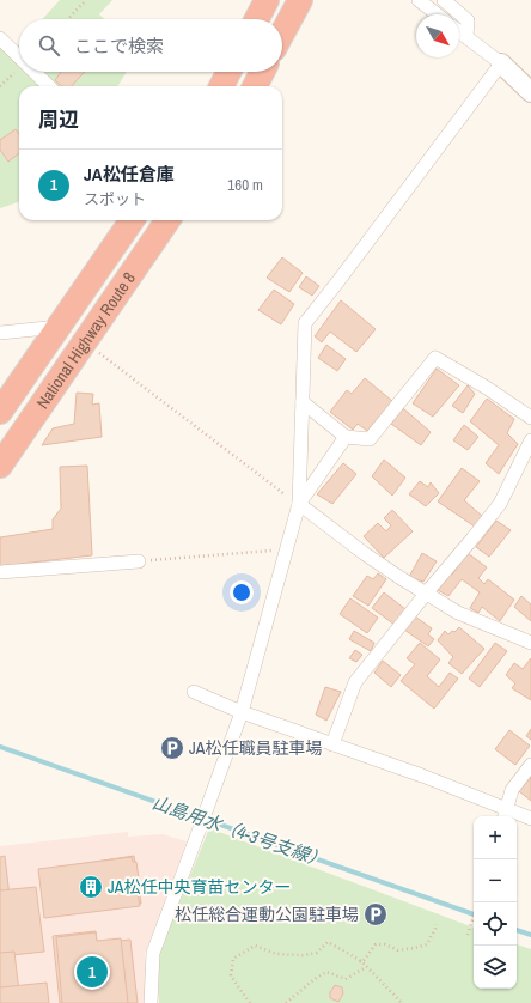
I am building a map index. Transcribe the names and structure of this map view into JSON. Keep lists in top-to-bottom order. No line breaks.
{"streets":{"highway":["National Highway Route 8"]},"water":["山島用水（4-3号支線）"],"places":{"parking":["JA松任職員駐車場","松任総合運動公園駐車場"],"building":["JA松任中央育苗センター"]},"north":"bottom right","page":{"search":"ここで検索","heading":"周辺","list":[{"mark":"1","name":"JA松任倉庫","note":"スポット","value":"160 m"}],"map_buttons":["+","−"],"pins":"1"}}
